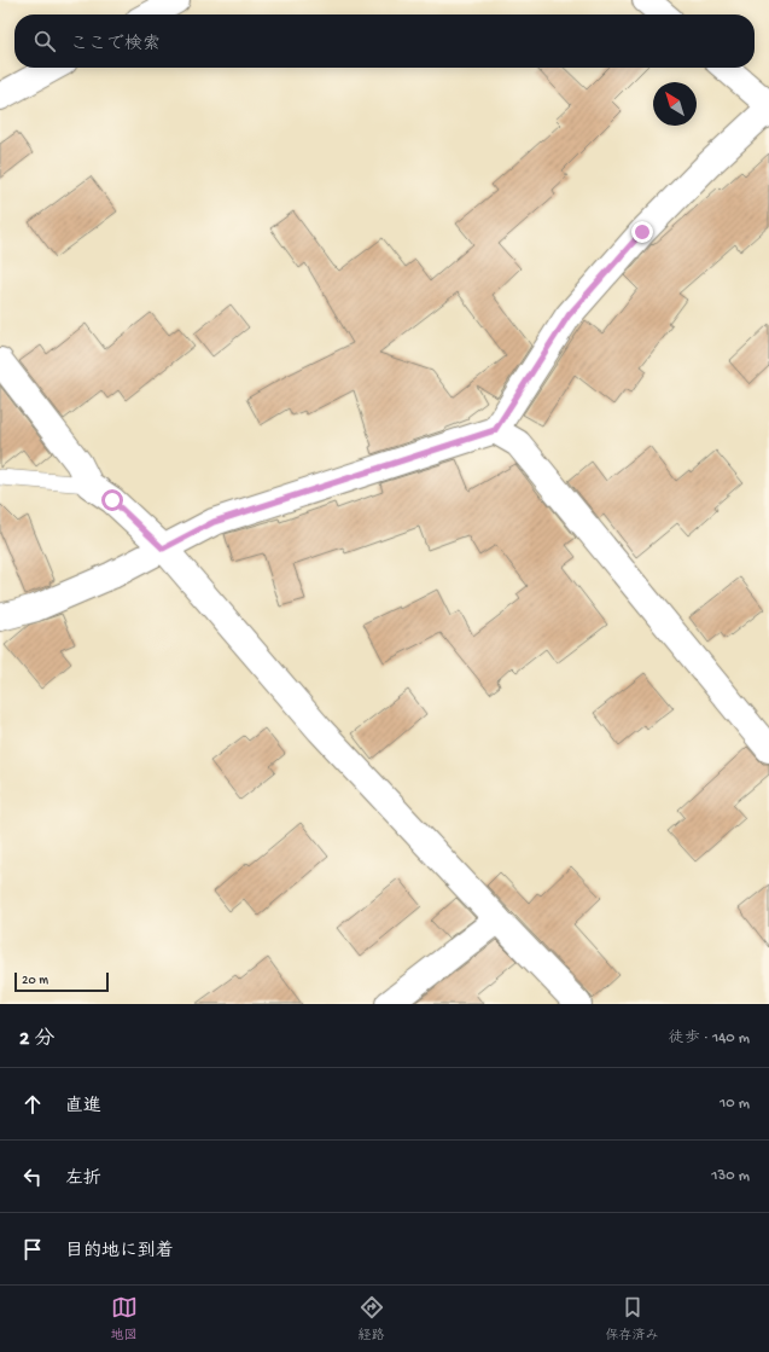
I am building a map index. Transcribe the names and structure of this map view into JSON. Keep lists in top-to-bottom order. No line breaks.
{"scale_bar":"20 m","north":"top left","page":{"search":"ここで検索","scale":"20 m","heading":["2 分","徒歩 · 140 m"],"list":[["直進","10 m"],["左折","130 m"],"目的地に到着"],"nav":["地図","経路","保存済み"]}}
